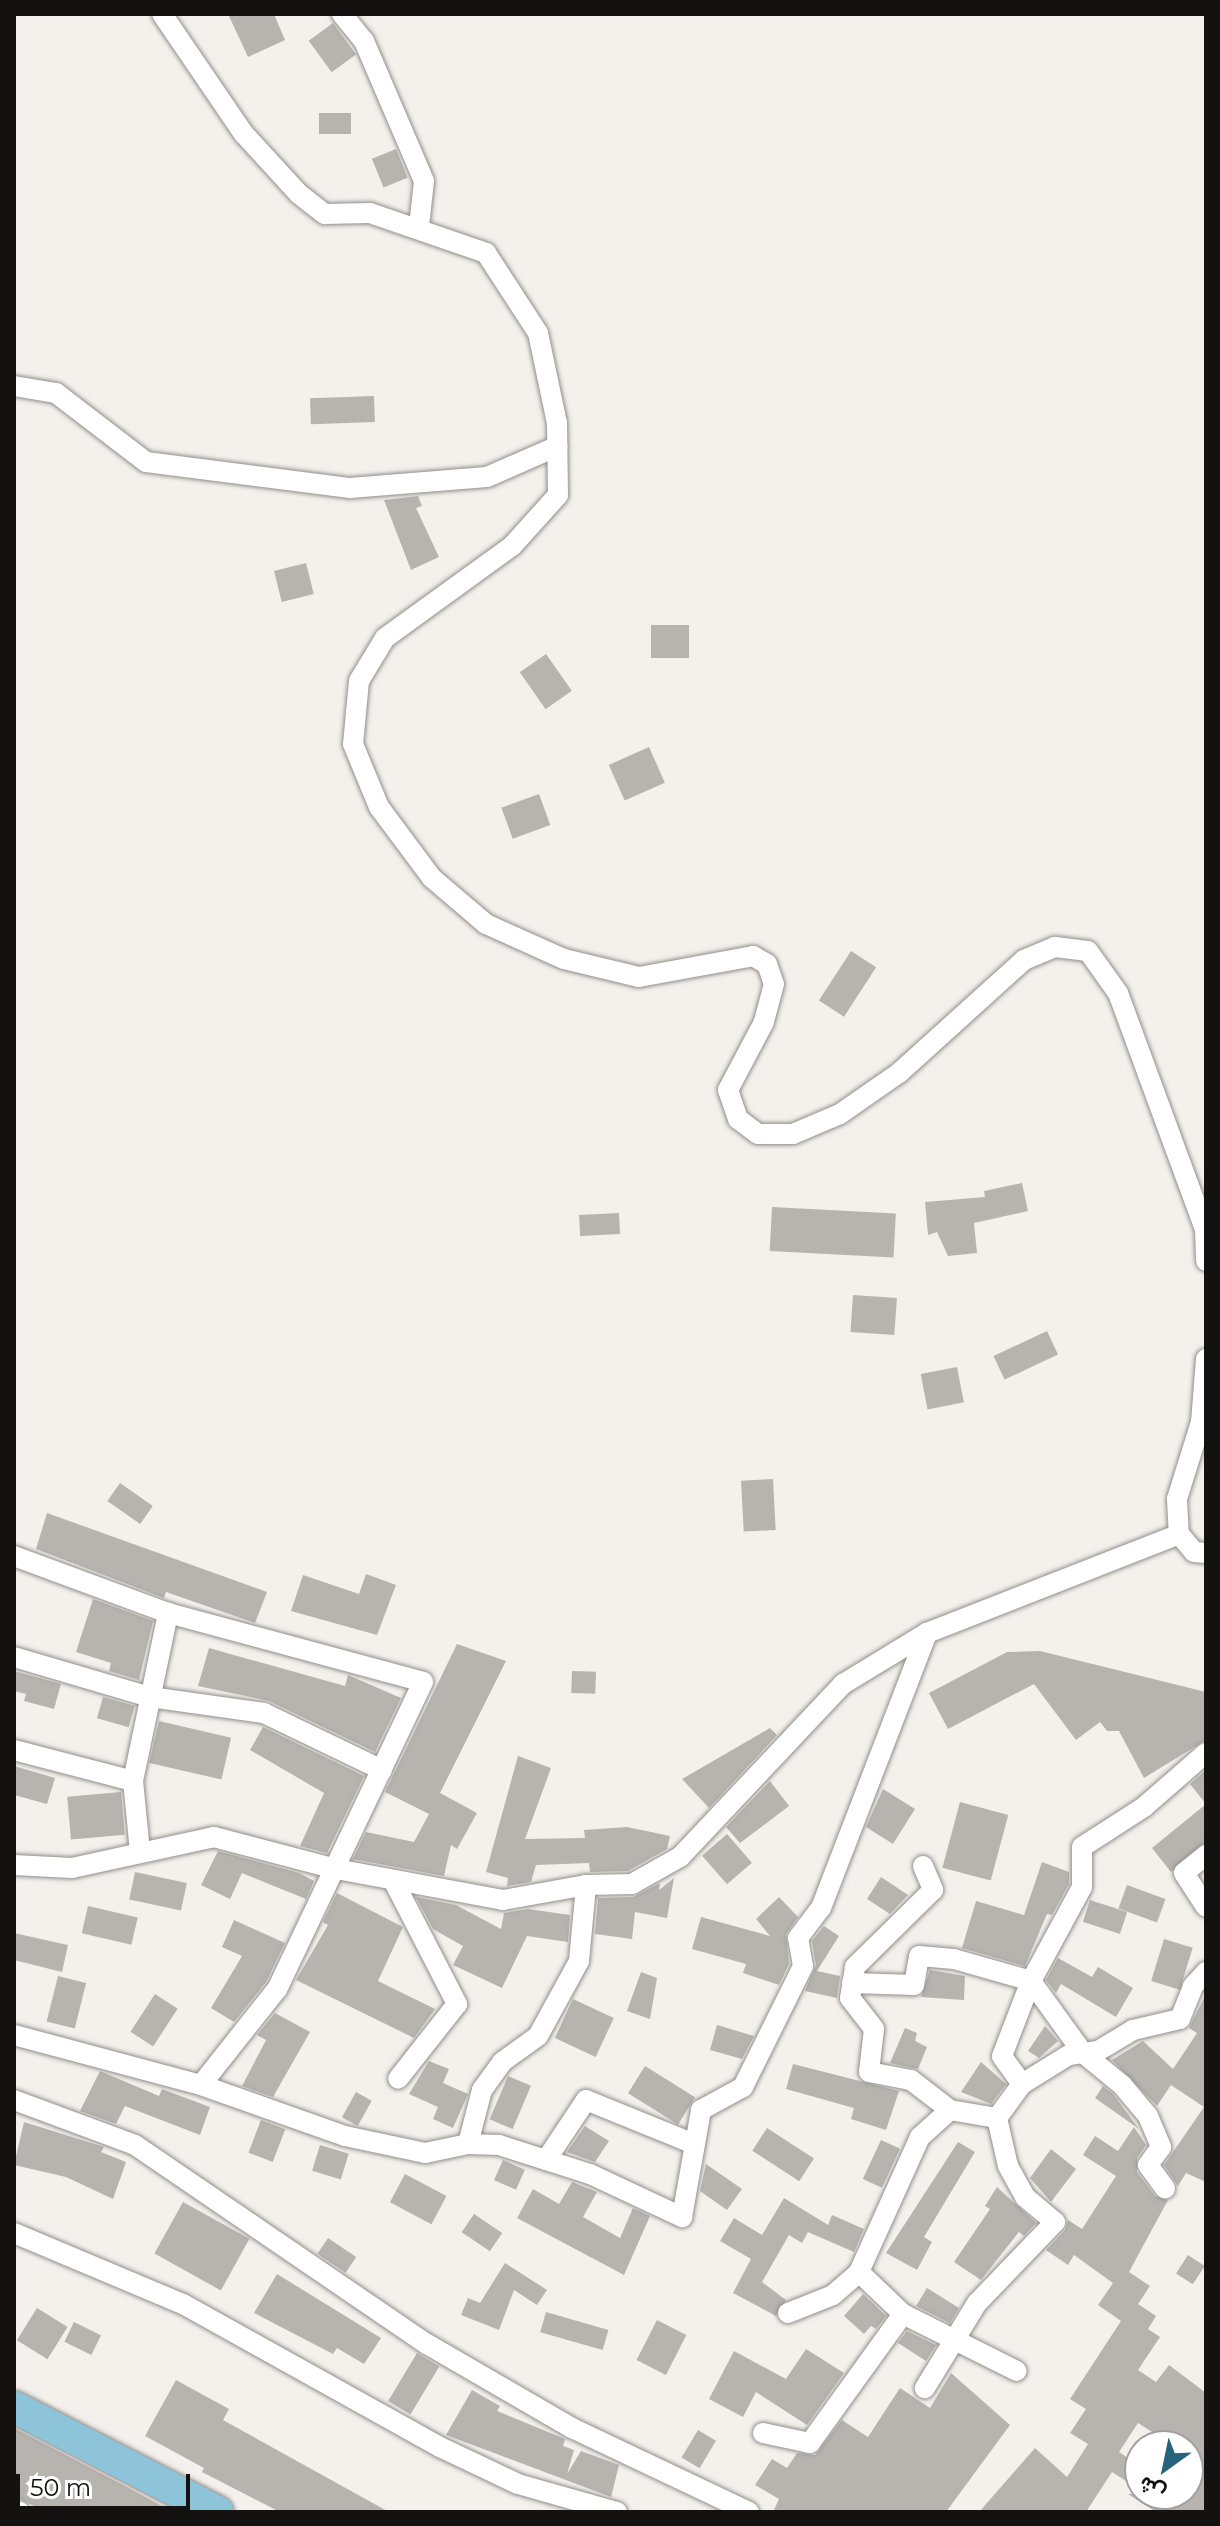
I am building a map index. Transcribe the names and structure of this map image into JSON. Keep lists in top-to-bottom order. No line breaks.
{"scale_bar":"50 m","north":"bottom left"}
